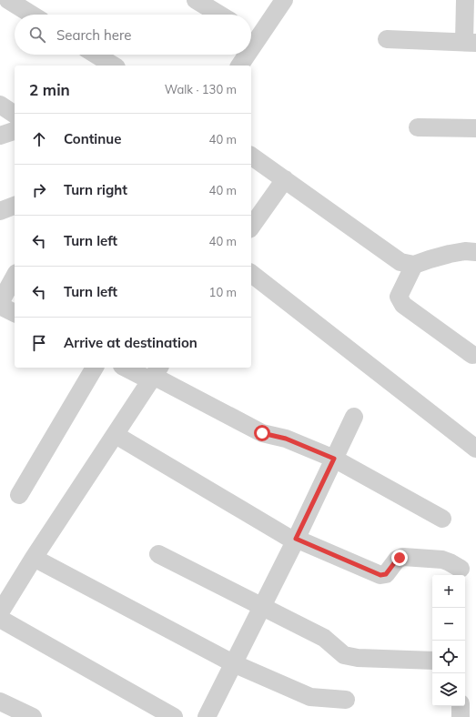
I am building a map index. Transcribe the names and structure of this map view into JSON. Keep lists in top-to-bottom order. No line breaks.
{"page":{"search":"Search here","heading":["2 min","Walk · 130 m"],"list":[["Continue","40 m"],["Turn right","40 m"],["Turn left","40 m"],["Turn left","10 m"],"Arrive at destination"],"map_buttons":["+","−"]}}
